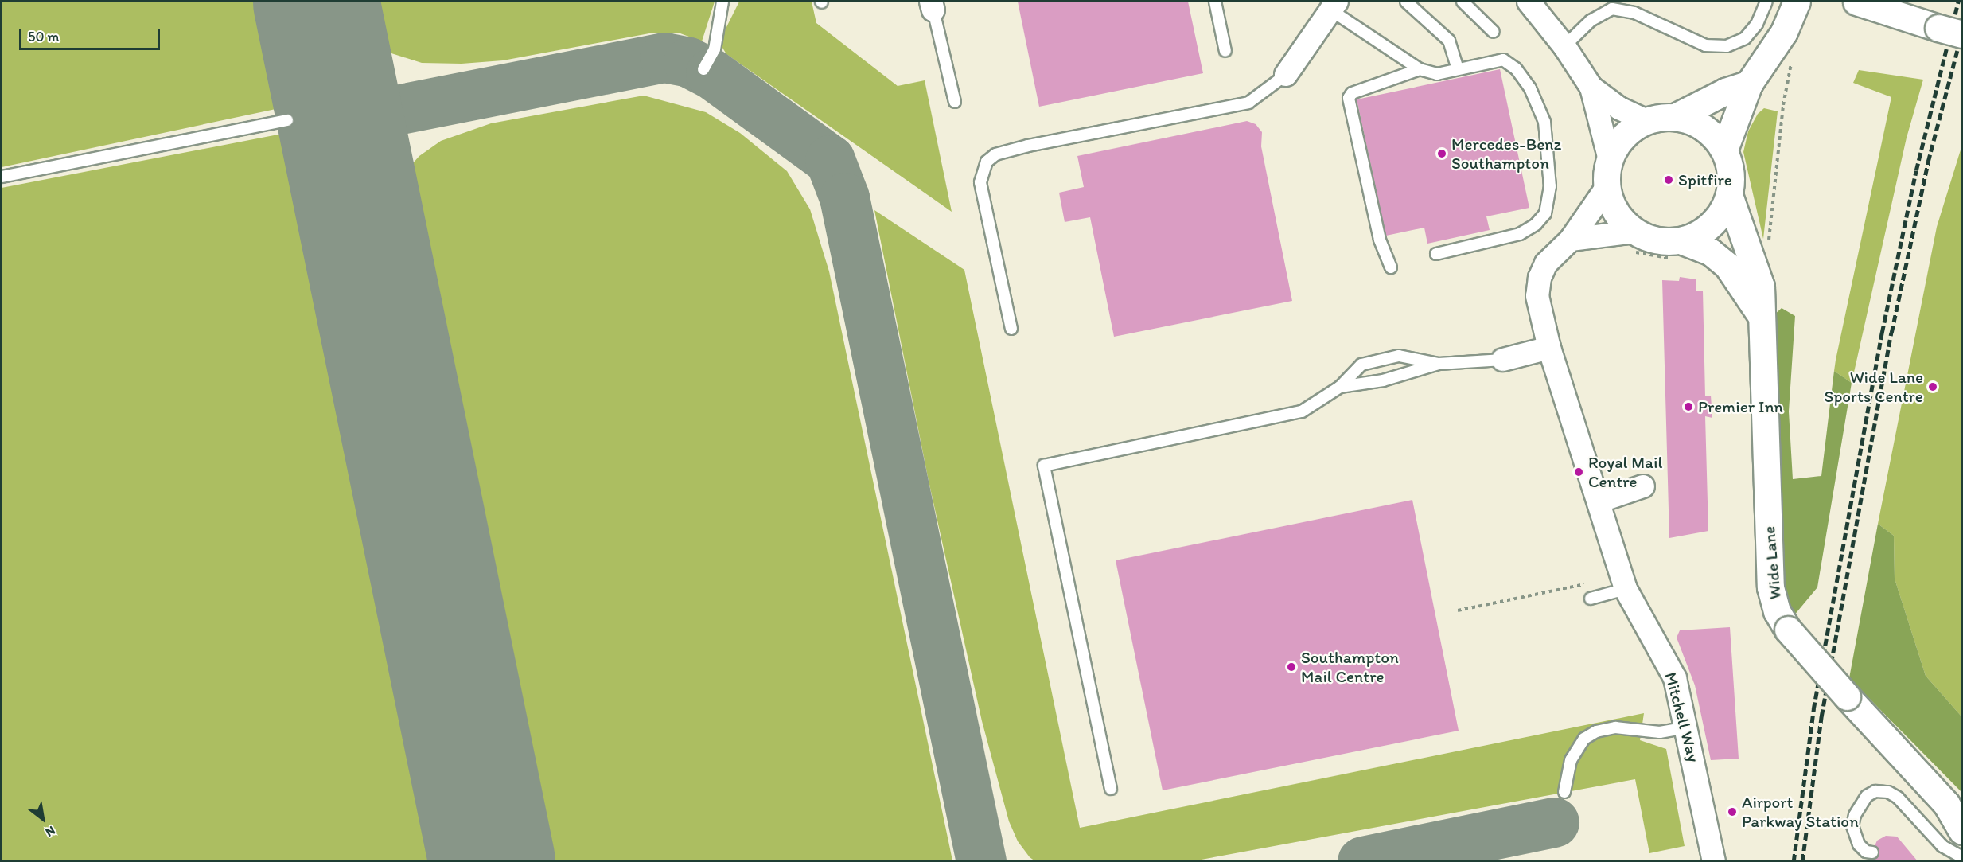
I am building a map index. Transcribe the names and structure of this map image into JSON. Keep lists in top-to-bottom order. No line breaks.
{"streets":{"main road":["Wide Lane"],"street":["Mitchell Way"]},"crossings":[["Wide Lane","Mitchell Way"]],"places":["Mercedes-Benz Southampton","Spitfire","Wide Lane Sports Centre","Premier Inn","Royal Mail Centre","Southampton Mail Centre","Airport Parkway Station"],"scale_bar":"50 m","north":"bottom right"}
